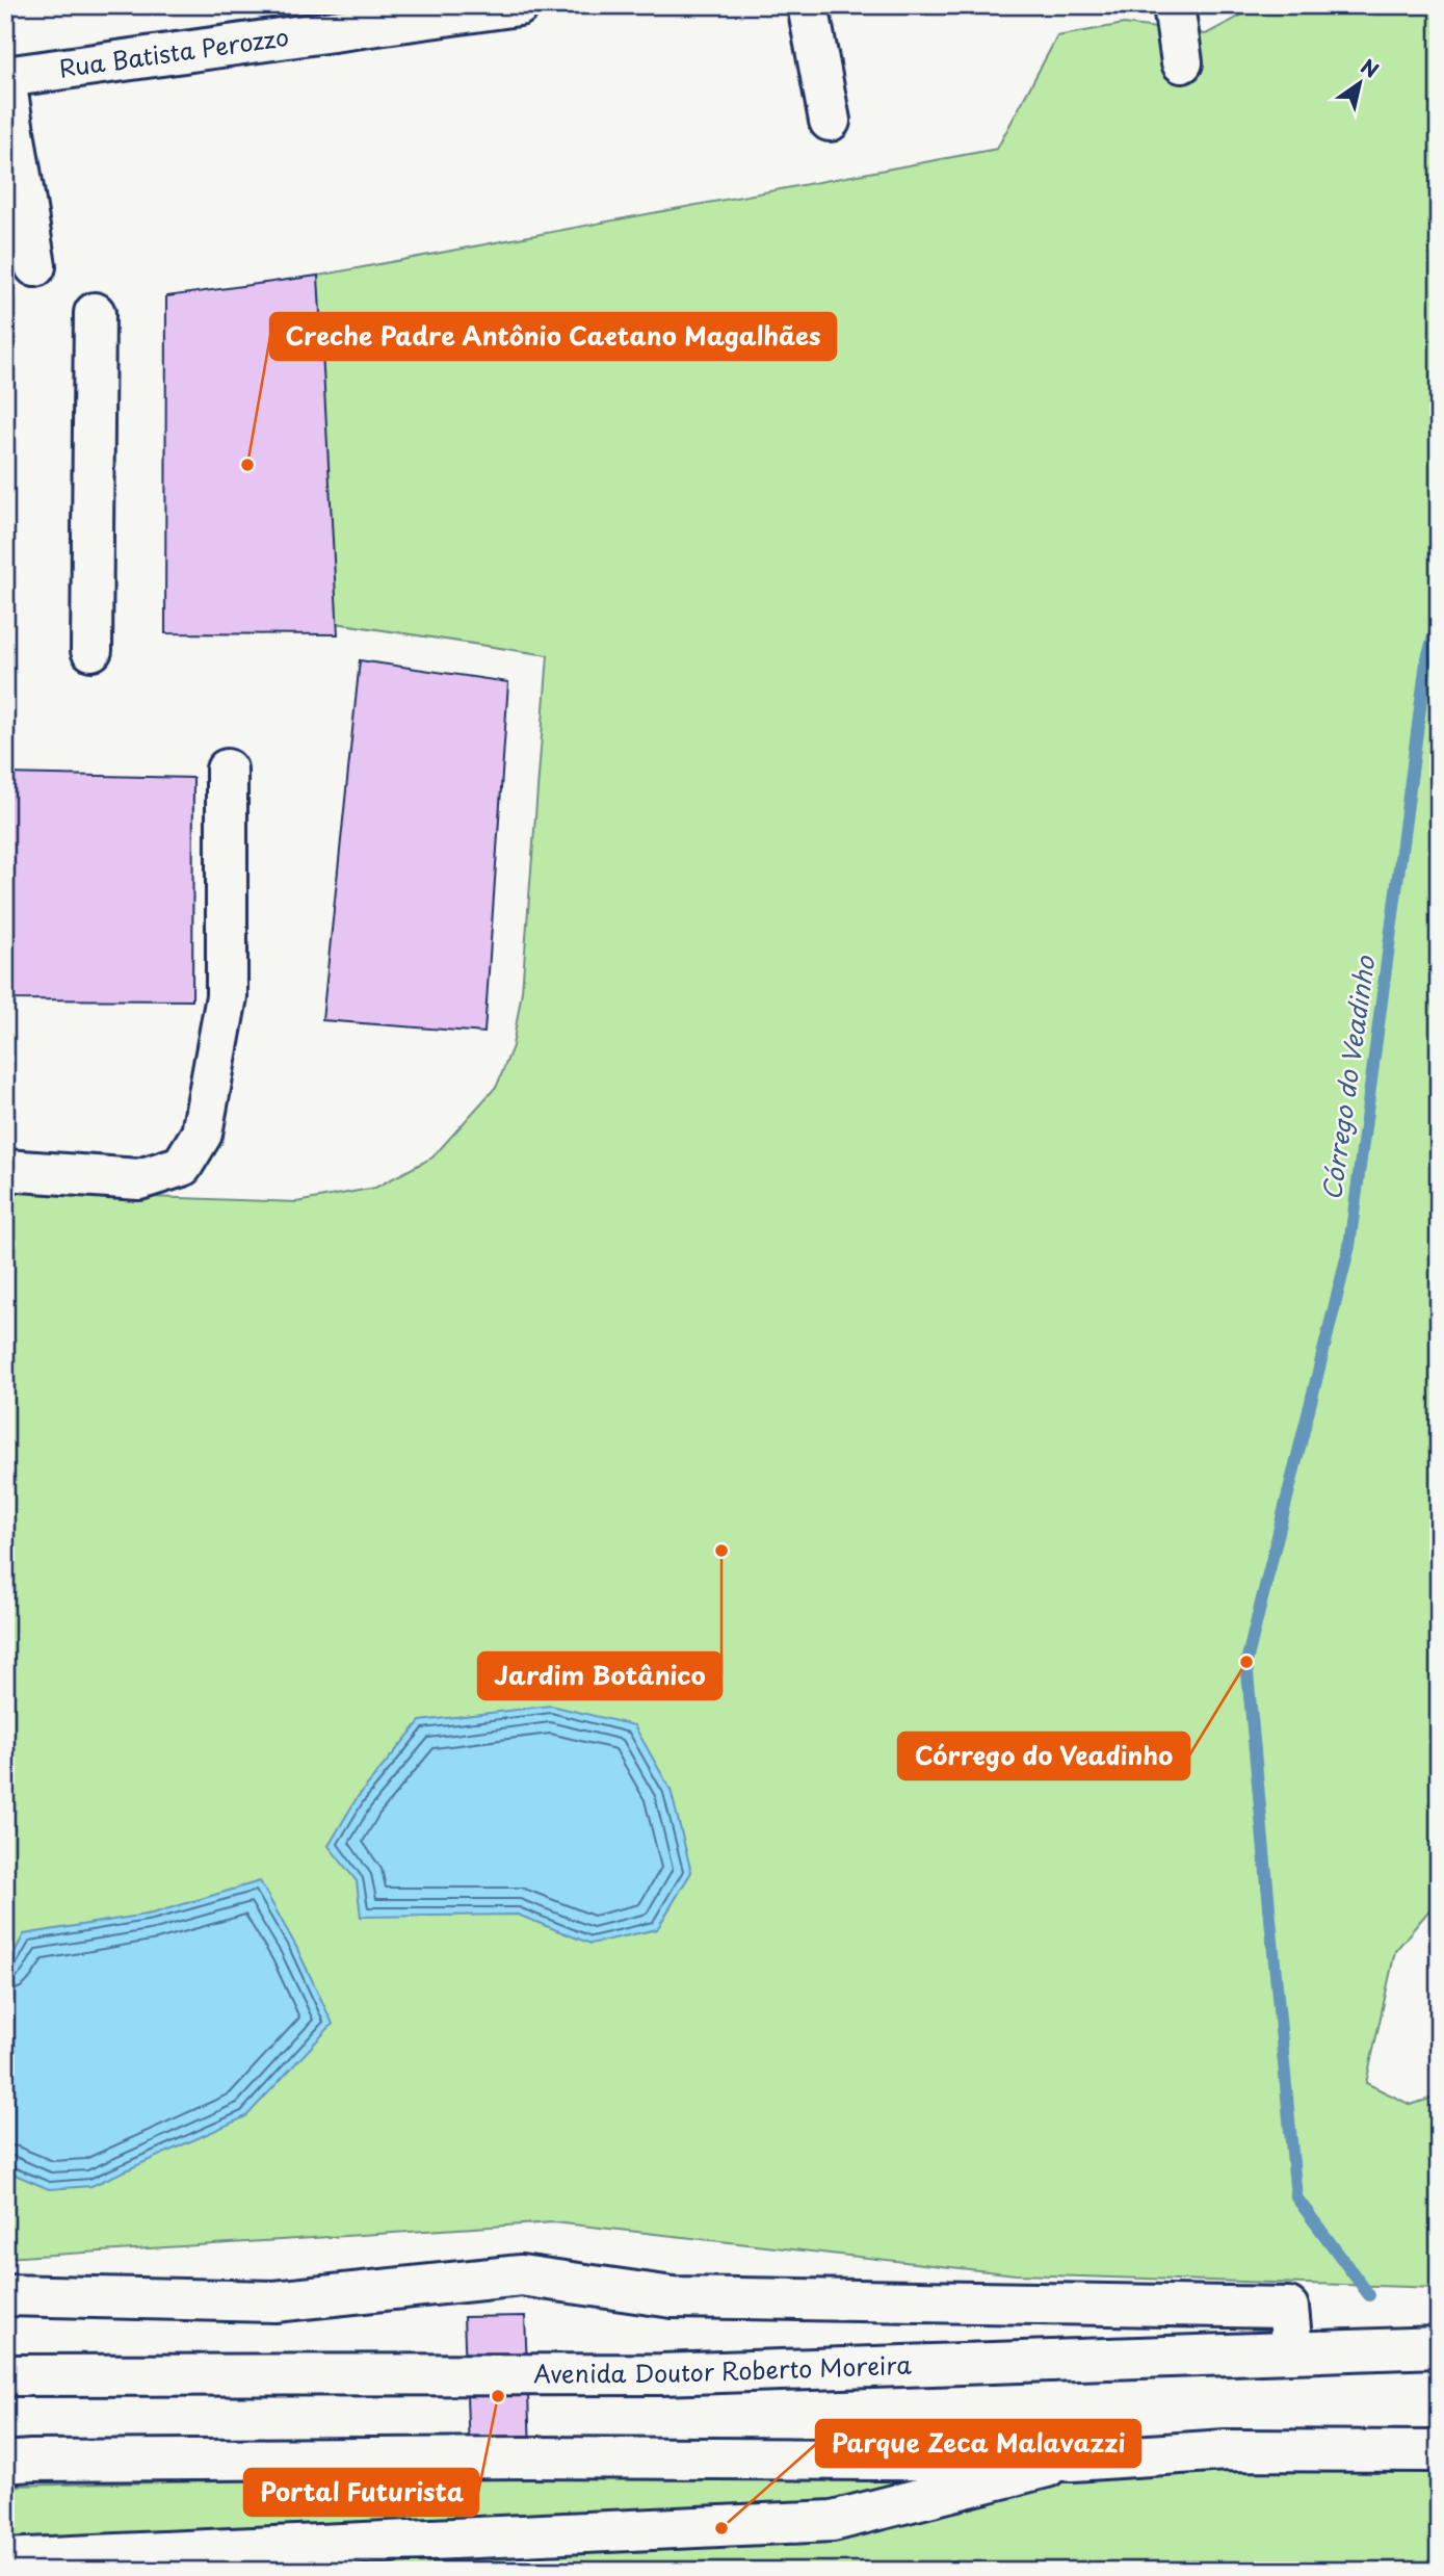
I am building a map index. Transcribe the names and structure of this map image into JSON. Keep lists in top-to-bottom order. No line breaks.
{"streets":{"main road":["Rua Batista Perozzo","Avenida Doutor Roberto Moreira"]},"water":["Córrego do Veadinho"],"places":["Creche Padre Antônio Caetano Magalhães","Jardim Botânico","Córrego do Veadinho","Portal Futurista","Parque Zeca Malavazzi"],"north":"top right"}
